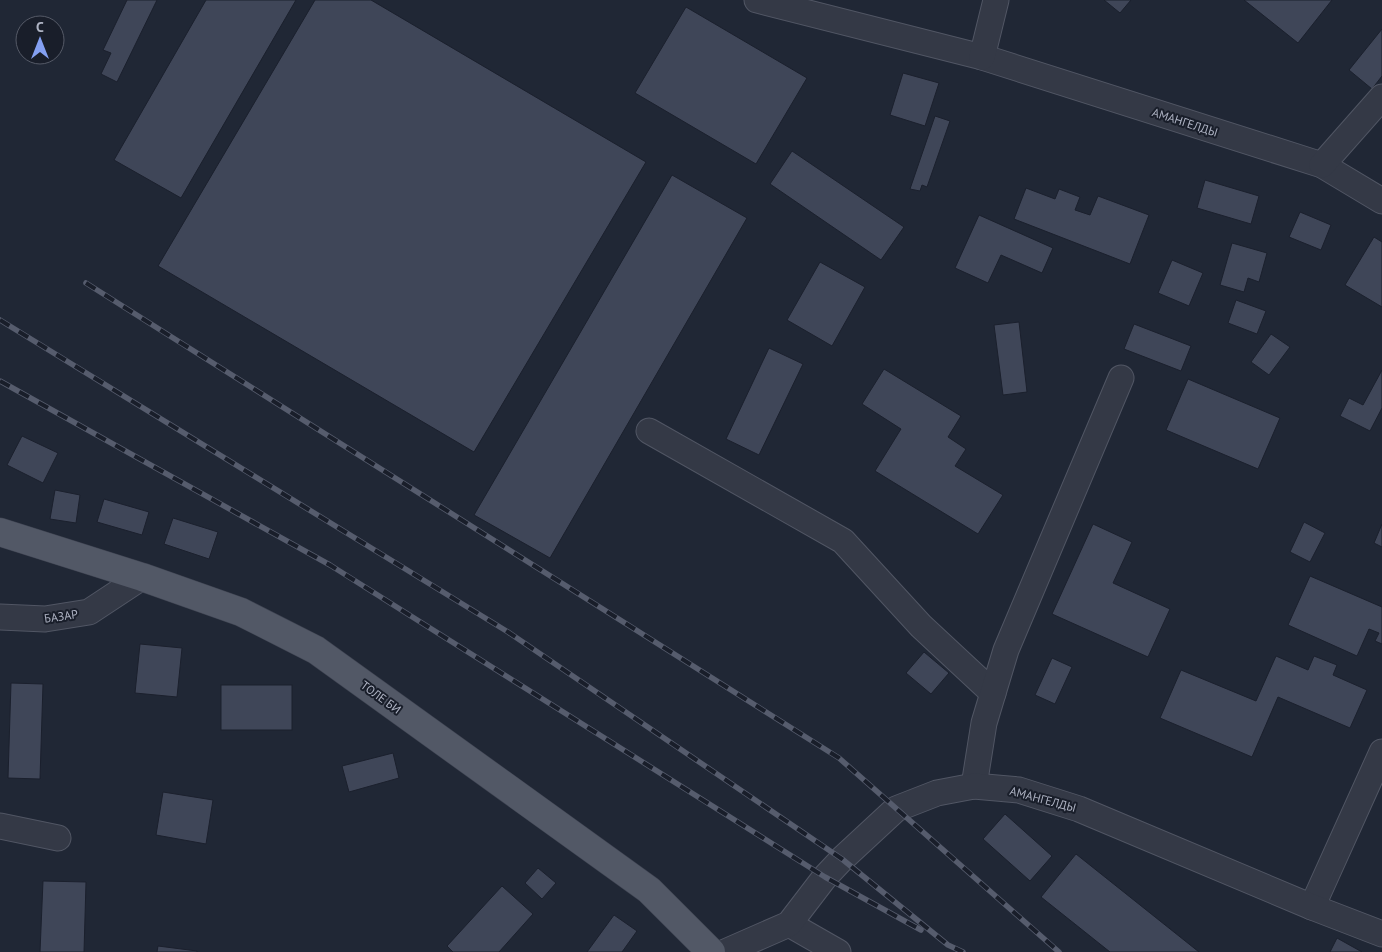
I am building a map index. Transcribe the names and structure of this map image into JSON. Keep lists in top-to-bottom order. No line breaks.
{"streets":{"main road":["ТОЛЕ БИ"],"street":["АМАНГЕЛДЫ","БАЗАР"]},"crossings":[["БАЗАР","ТОЛЕ БИ"]],"north":"top"}
